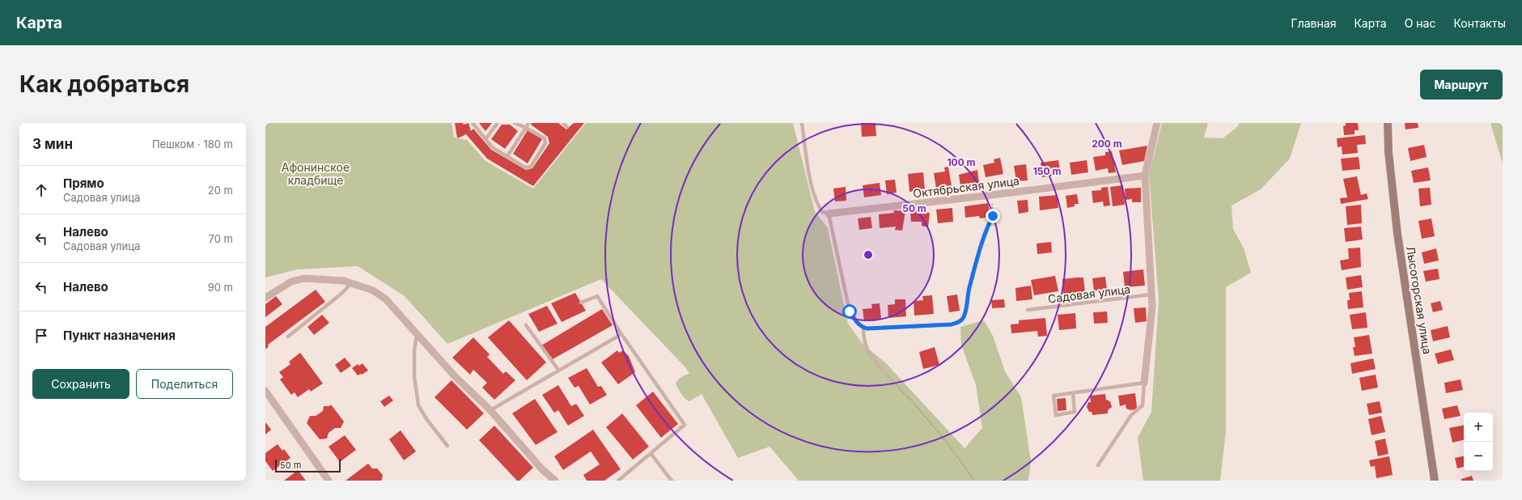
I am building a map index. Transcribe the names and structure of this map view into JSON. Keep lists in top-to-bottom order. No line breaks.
{"streets":{"street":["Октябрьская улица","Лысогорская улица"],"lane":["Садовая улица"]},"parks":["Афонинское кладбище"],"scale_bar":"50 m","page":{"header":"Карта","nav":["Главная","Карта","О нас","Контакты"],"buttons":["Маршрут",["Сохранить","Поделиться"]],"title":"Как добраться","heading":["3 мин","Пешком · 180 m"],"list":[["Прямо","Садовая улица","20 m"],["Налево","Садовая улица","70 m"],["Налево","90 m"],"Пункт назначения"],"map_buttons":["+","−"],"scale":"50 m"},"rings":["200 m","100 m","150 m","50 m"]}
